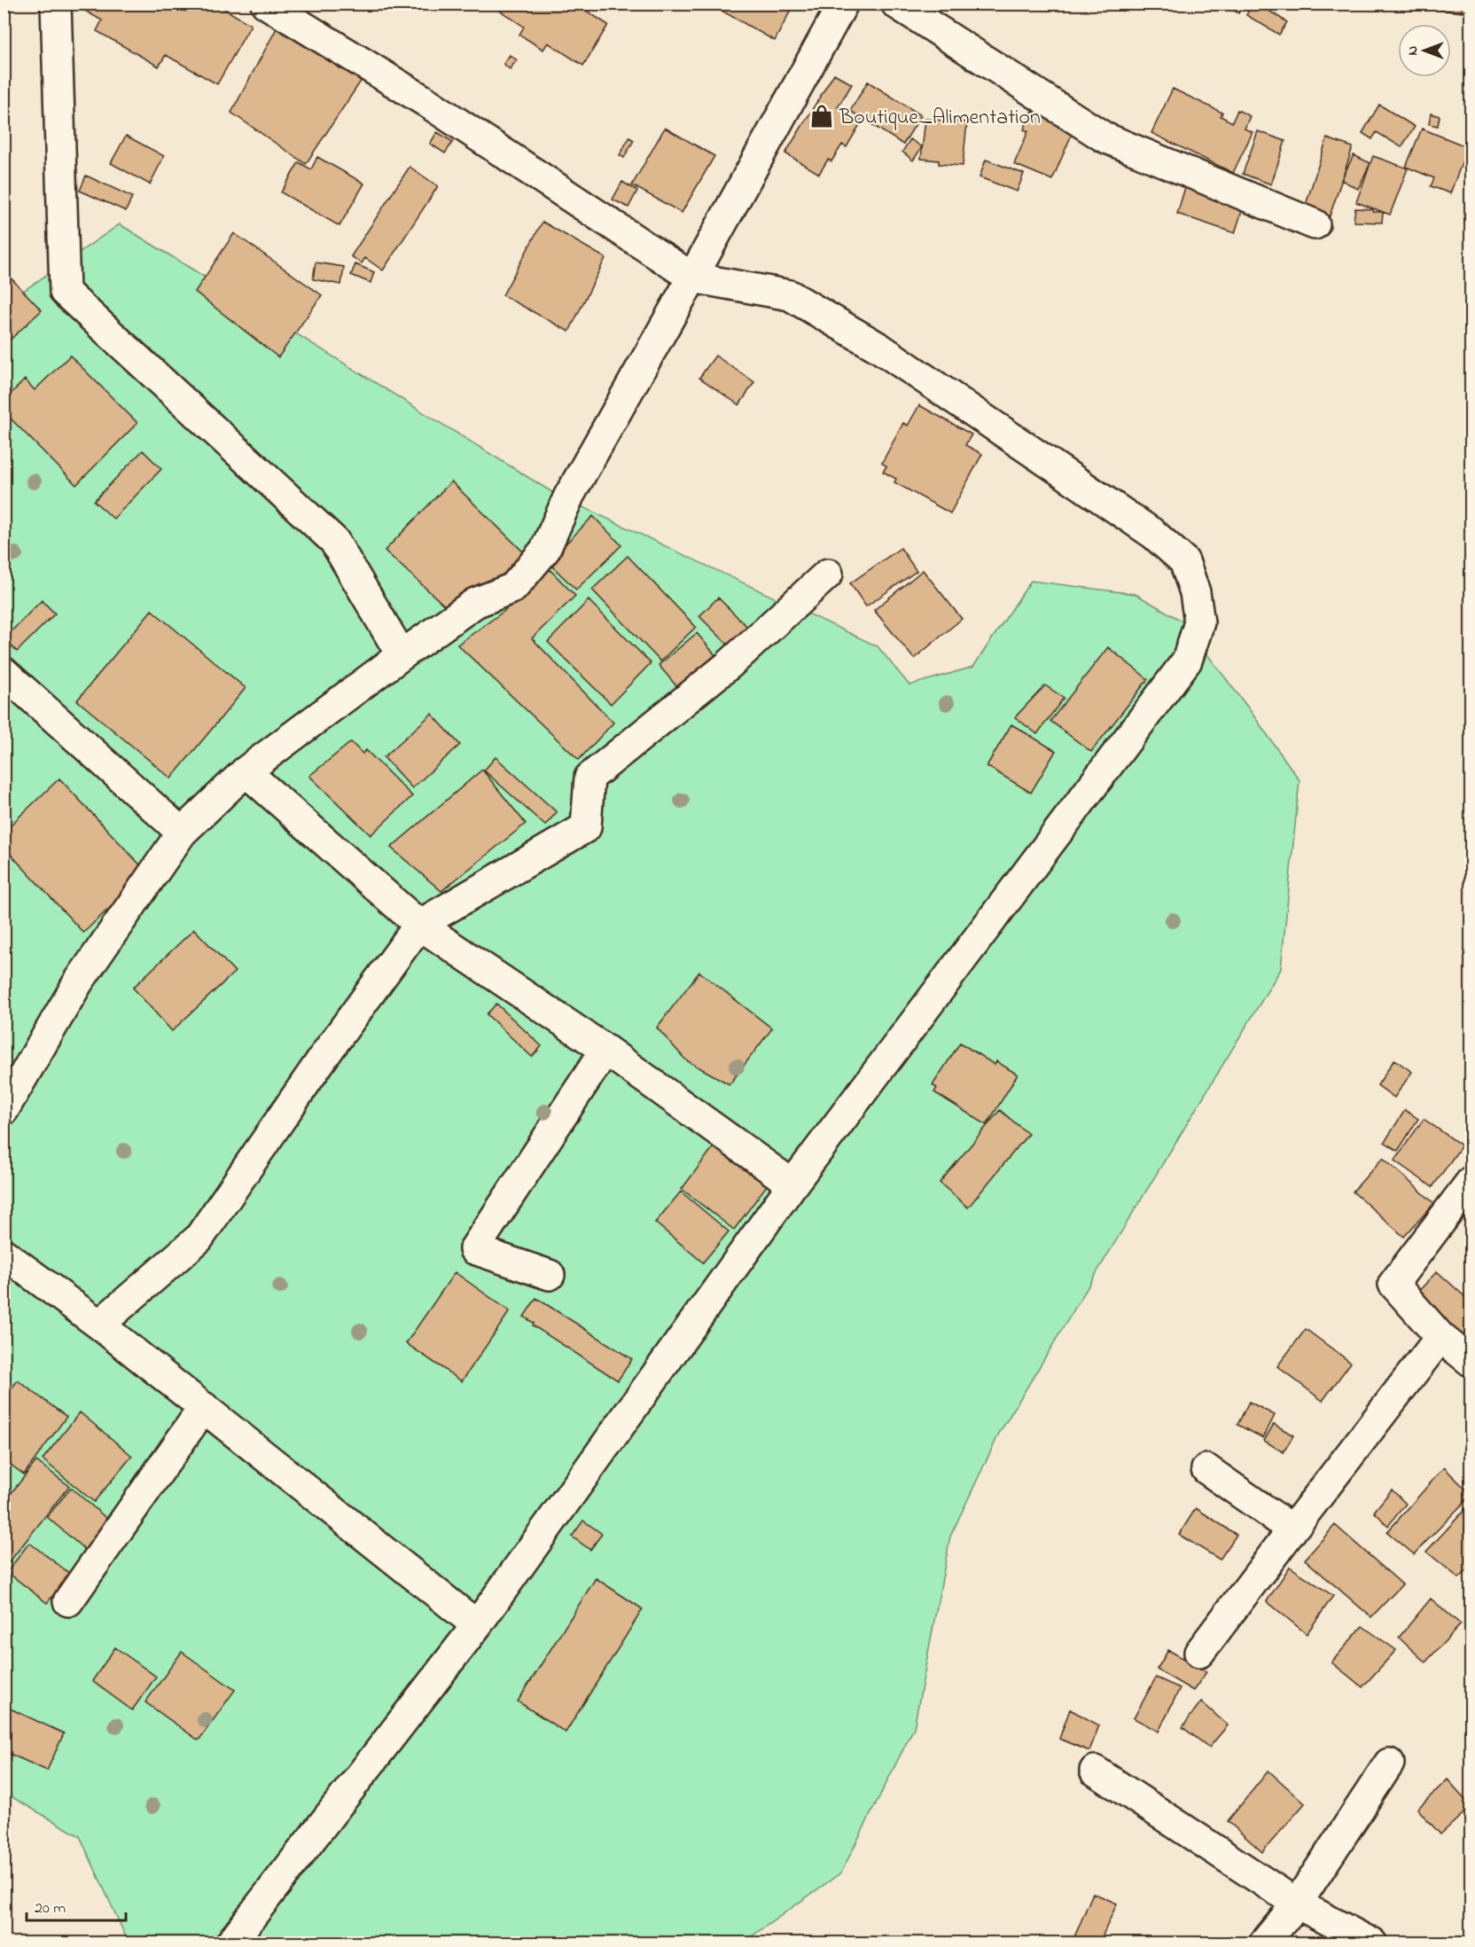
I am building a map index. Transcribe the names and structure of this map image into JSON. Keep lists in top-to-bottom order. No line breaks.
{"places":{"shop":["Boutique_Alimentation"]},"scale_bar":"20 m","north":"left"}
